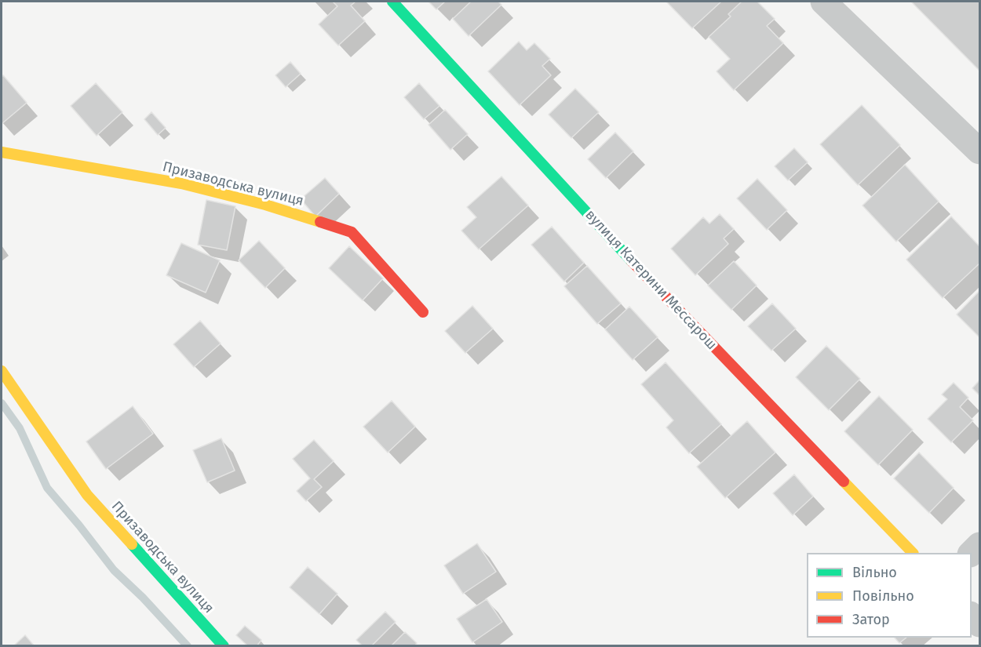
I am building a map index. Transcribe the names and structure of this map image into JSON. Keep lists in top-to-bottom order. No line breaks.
{"streets":{"street":["Призаводська вулиця","вулиця Катерини Мессарош"]},"legend":["Вільно","Повільно","Затор"]}
